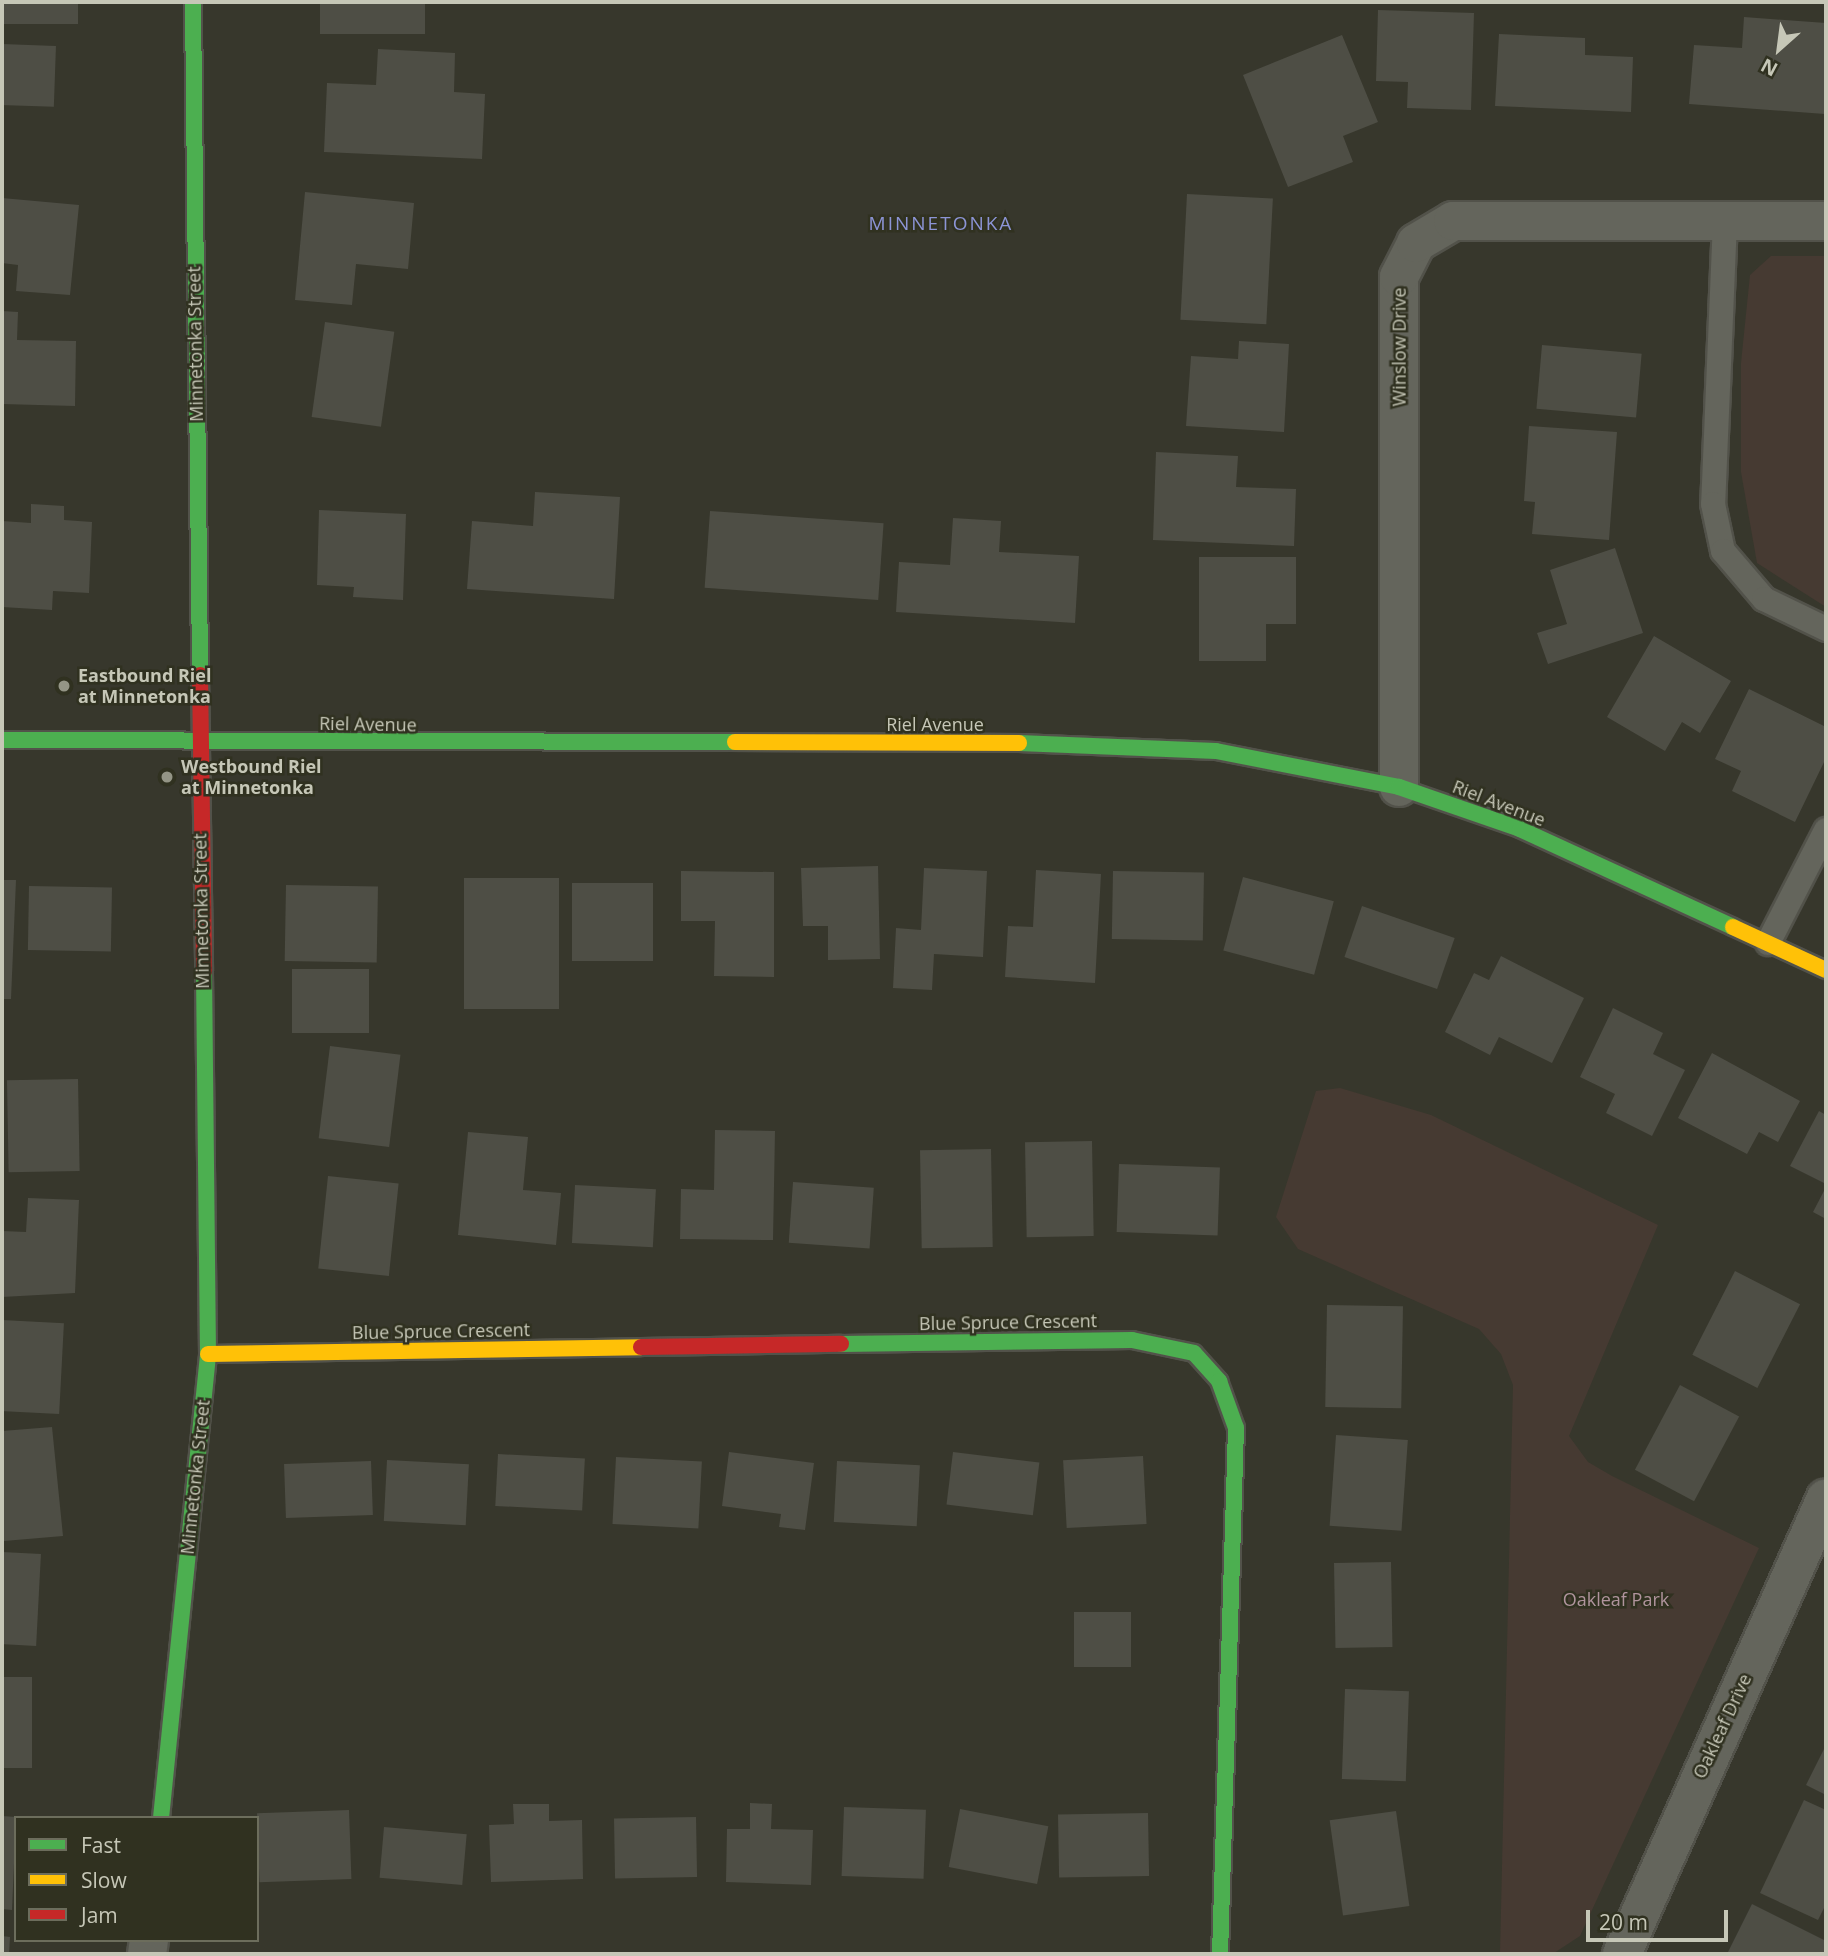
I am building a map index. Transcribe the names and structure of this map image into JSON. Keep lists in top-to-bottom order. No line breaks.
{"streets":{"street":["Minnetonka Street","Winslow Drive","Riel Avenue","Blue Spruce Crescent","Oakleaf Drive"]},"crossings":[["Minnetonka Street","Riel Avenue"],["Minnetonka Street","Blue Spruce Crescent"],["Winslow Drive","Riel Avenue"]],"districts":["MINNETONKA"],"parks":["Oakleaf Park"],"places":["Eastbound Riel at Minnetonka","Westbound Riel at Minnetonka"],"legend":["Fast","Slow","Jam"],"scale_bar":"20 m","north":"bottom left"}
